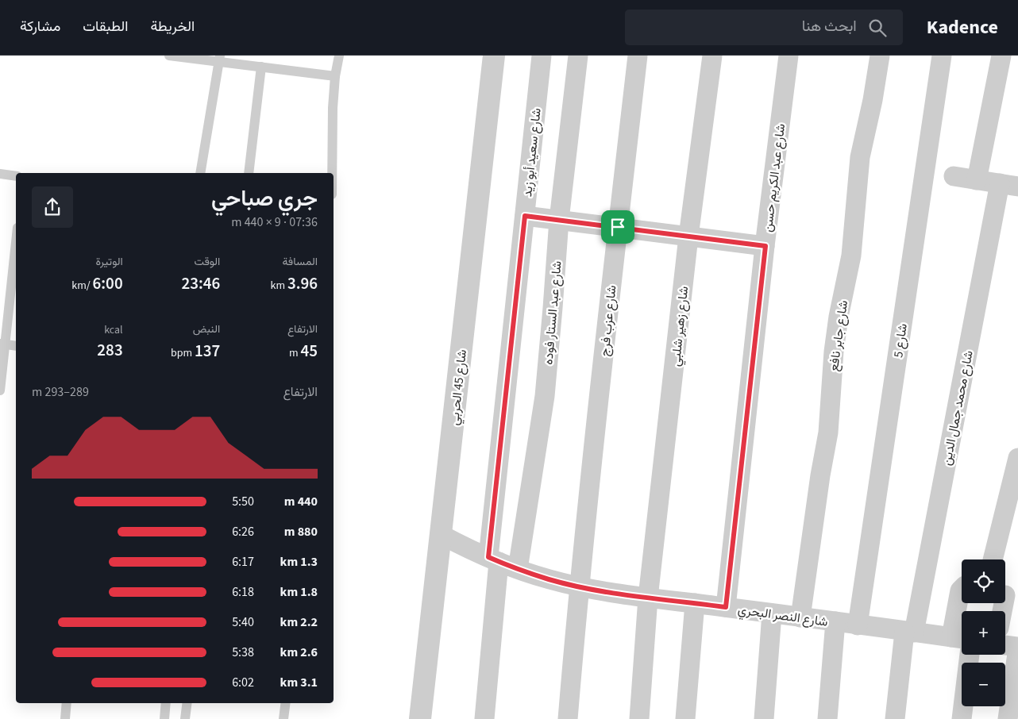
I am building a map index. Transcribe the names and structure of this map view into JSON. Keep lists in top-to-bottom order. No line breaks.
{"streets":{"street":["شارع سعيد أبو زيد","شارع عبد الكريم حسن","شارع عبد الستار فوده","شارع عزب فرج","شارع زهير شلبي","شارع جابر نافع","شارع 5","شارع 45 الحربي","شارع محمد جمال الدين","شارع النصر البحري"]},"crossings":[["شارع سعيد أبو زيد","شارع النصر البحري"],["شارع عبد الكريم حسن","شارع النصر البحري"],["شارع عبد الستار فوده","شارع النصر البحري"],["شارع عزب فرج","شارع النصر البحري"],["شارع زهير شلبي","شارع النصر البحري"],["شارع جابر نافع","شارع النصر البحري"],["شارع 5","شارع النصر البحري"],["شارع 45 الحربي","شارع النصر البحري"],["شارع محمد جمال الدين","شارع النصر البحري"]],"page":{"header":"Kadence","search":"ابحث هنا","nav":["الخريطة","الطبقات","مشاركة"],"heading":["جري صباحي","07:36 · 9 × 440 m"],"stats":[["المسافة","3.96 km"],["الوقت","23:46"],["الوتيرة","6:00 /km"],["الارتفاع","45 m"],["النبض","137 bpm"],["kcal","283"]],"chart":["الارتفاع","289–293 m"],"list":[{"name":"440 m","note":"5:50"},{"name":"880 m","note":"6:26"},{"name":"1.3 km","note":"6:17"},{"name":"1.8 km","note":"6:18"},{"name":"2.2 km","note":"5:40"},{"name":"2.6 km","note":"5:38"},{"name":"3.1 km","note":"6:02"}],"map_buttons":["+","−"]}}
